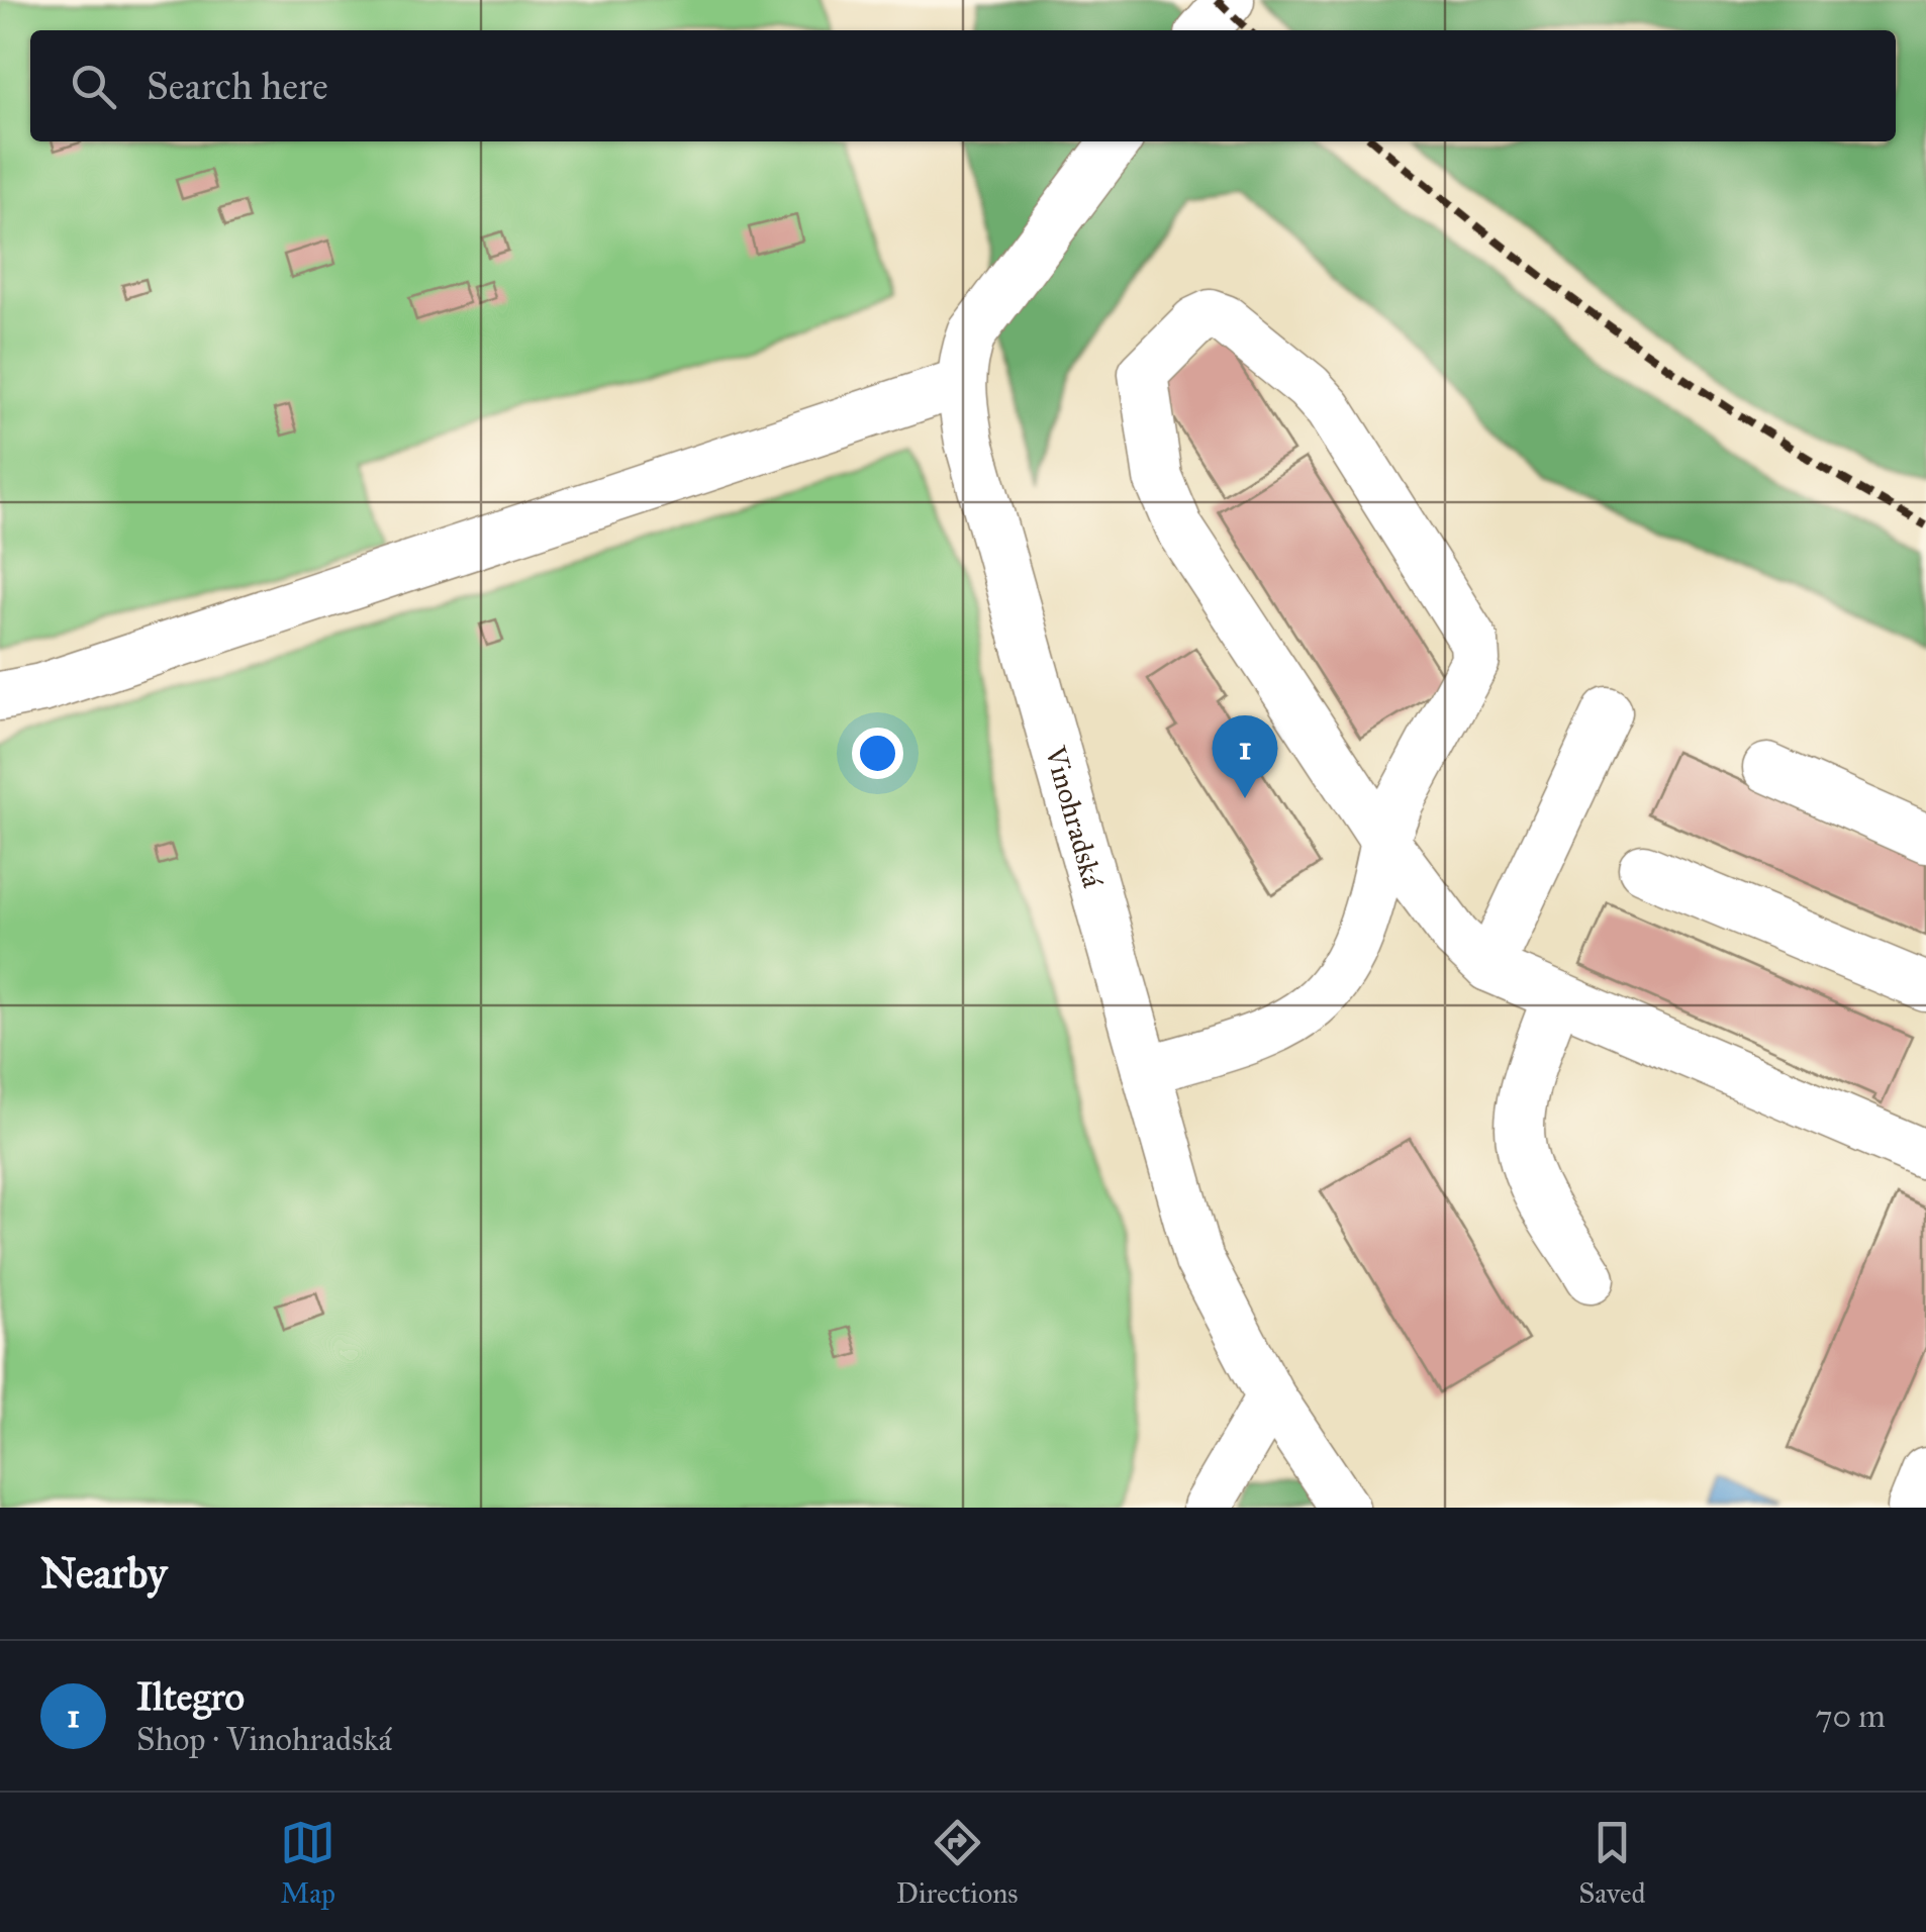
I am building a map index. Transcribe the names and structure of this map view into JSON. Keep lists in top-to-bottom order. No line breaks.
{"streets":{"street":["Vinohradská"]},"page":{"search":"Search here","pins":"1","heading":"Nearby","list":[{"mark":"1","name":"Iltegro","note":"Shop · Vinohradská","value":"70 m"}],"nav":["Map","Directions","Saved"]}}
